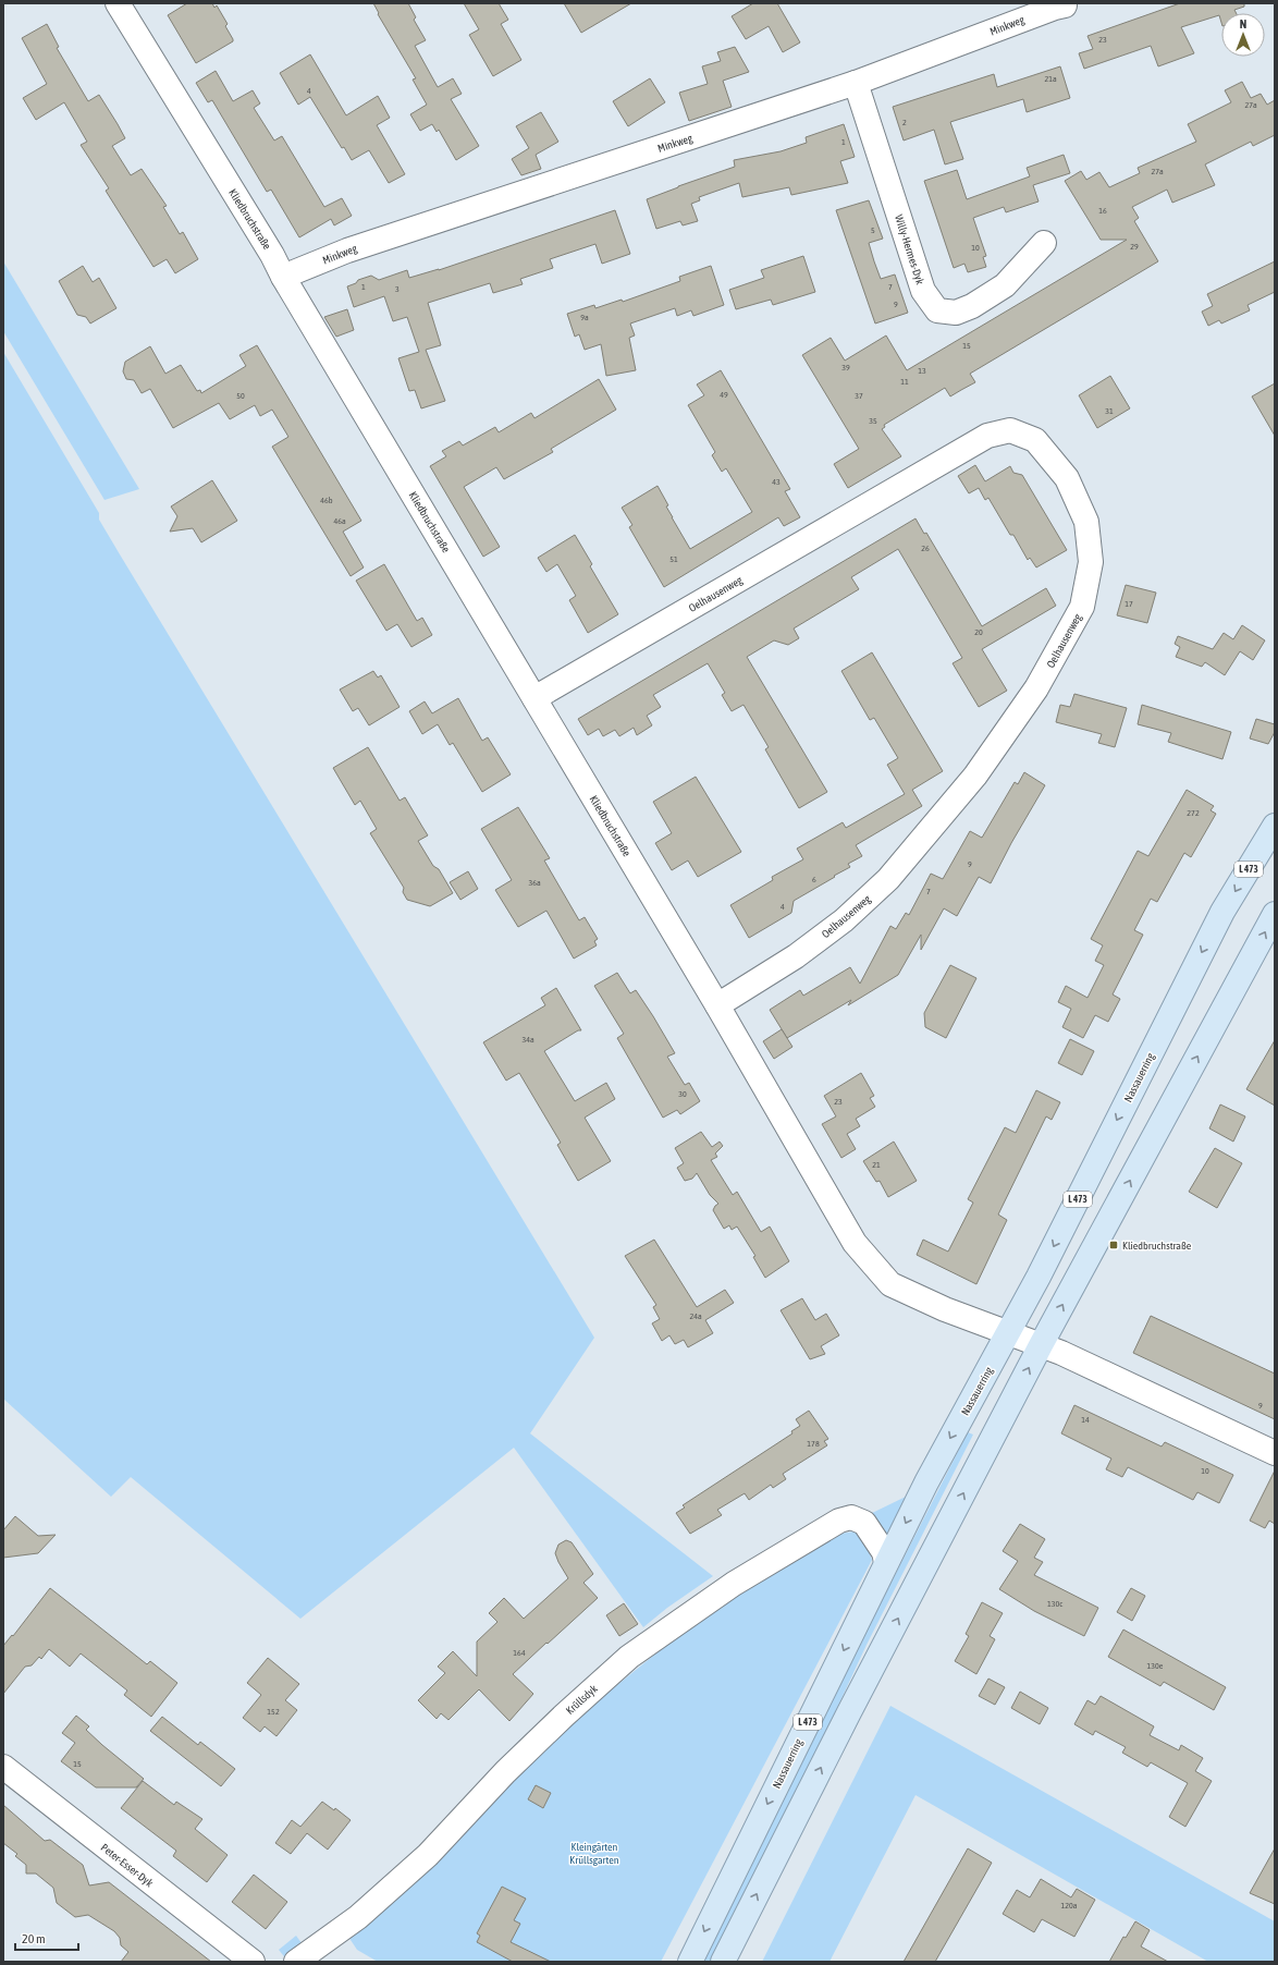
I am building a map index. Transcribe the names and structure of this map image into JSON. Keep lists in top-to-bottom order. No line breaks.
{"streets":{"main road":["L 473","Nassauerring"],"street":["Minkweg","Kliedbruchstraße","Willy-Hermes-Dyk","Oelhausenweg","Krüllsdyk","Peter-Esser-Dyk"]},"crossings":[["Minkweg","Kliedbruchstraße"],["Minkweg","Willy-Hermes-Dyk"],["Kliedbruchstraße","Oelhausenweg"],["Kliedbruchstraße","L 473"],["Kliedbruchstraße","Nassauerring"],["Nassauerring","Krüllsdyk"]],"parks":["Kleingärten Krüllsgarten"],"places":{"transit":["Kliedbruchstraße"]},"house_numbers":["23","21a","4","27a","2","1","27a","16","5","29","10","1","7","3","9","9a","15","39","13","11","49","50","37","31","35","43","46b","46a","26","51","17","20","272","9","6","36a","7","4","34a","30","23","21","24a","9","14","178","10","130c","164","130e","152","15","120a"],"scale_bar":"20 m","north":"top"}
